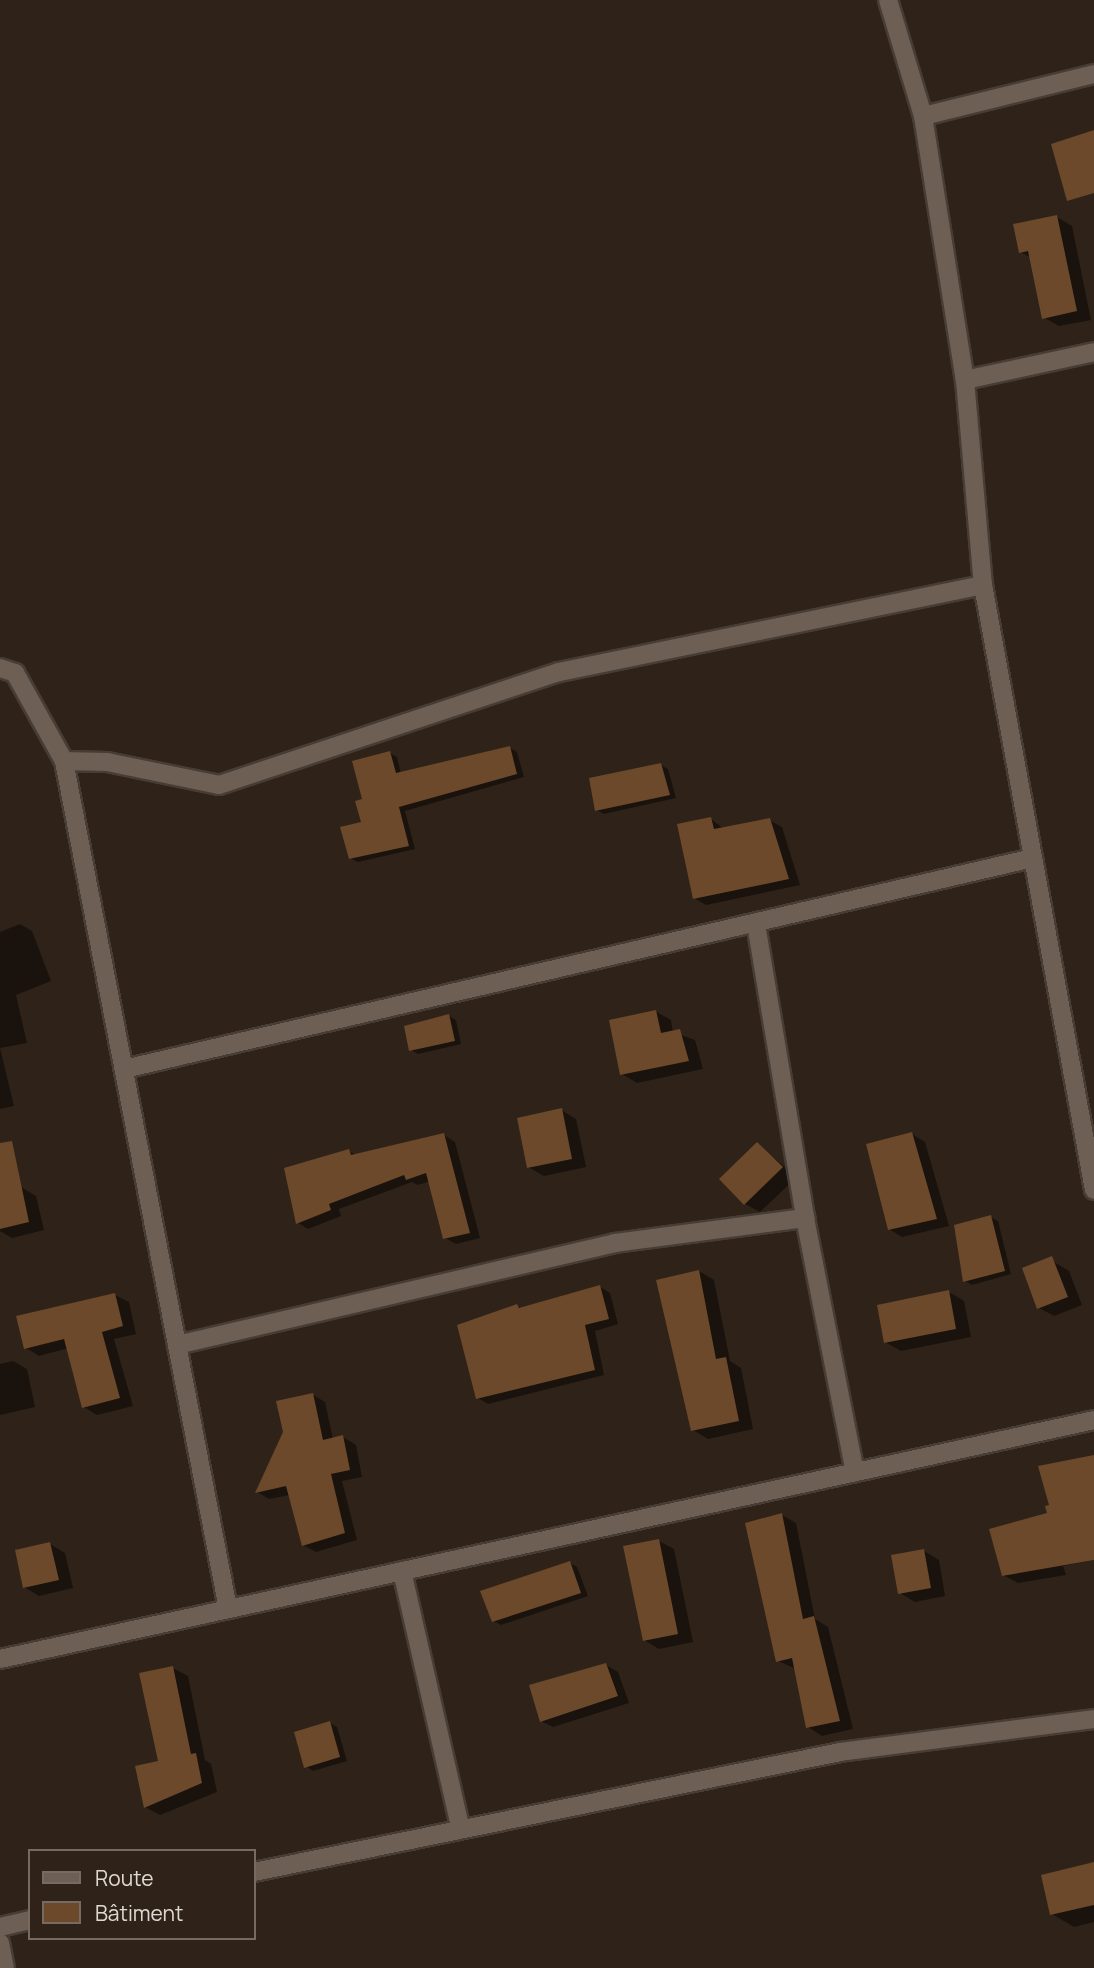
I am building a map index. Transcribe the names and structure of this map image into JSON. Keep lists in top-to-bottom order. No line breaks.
{"legend":["Route","Bâtiment"]}
